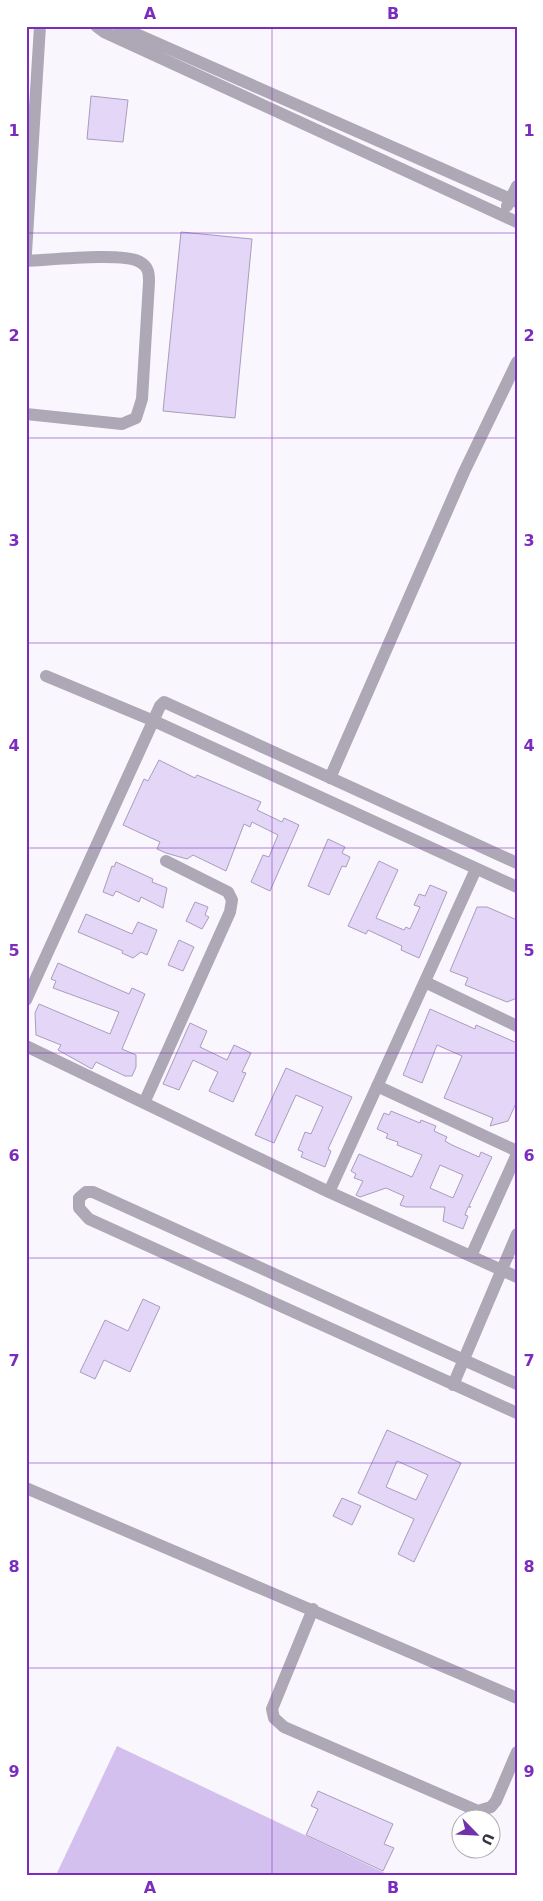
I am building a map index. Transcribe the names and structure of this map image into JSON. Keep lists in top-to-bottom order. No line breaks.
{"north":"bottom right","grid":{"columns":["A","B"],"rows":["1","2","3","4","5","6","7","8","9"]}}
